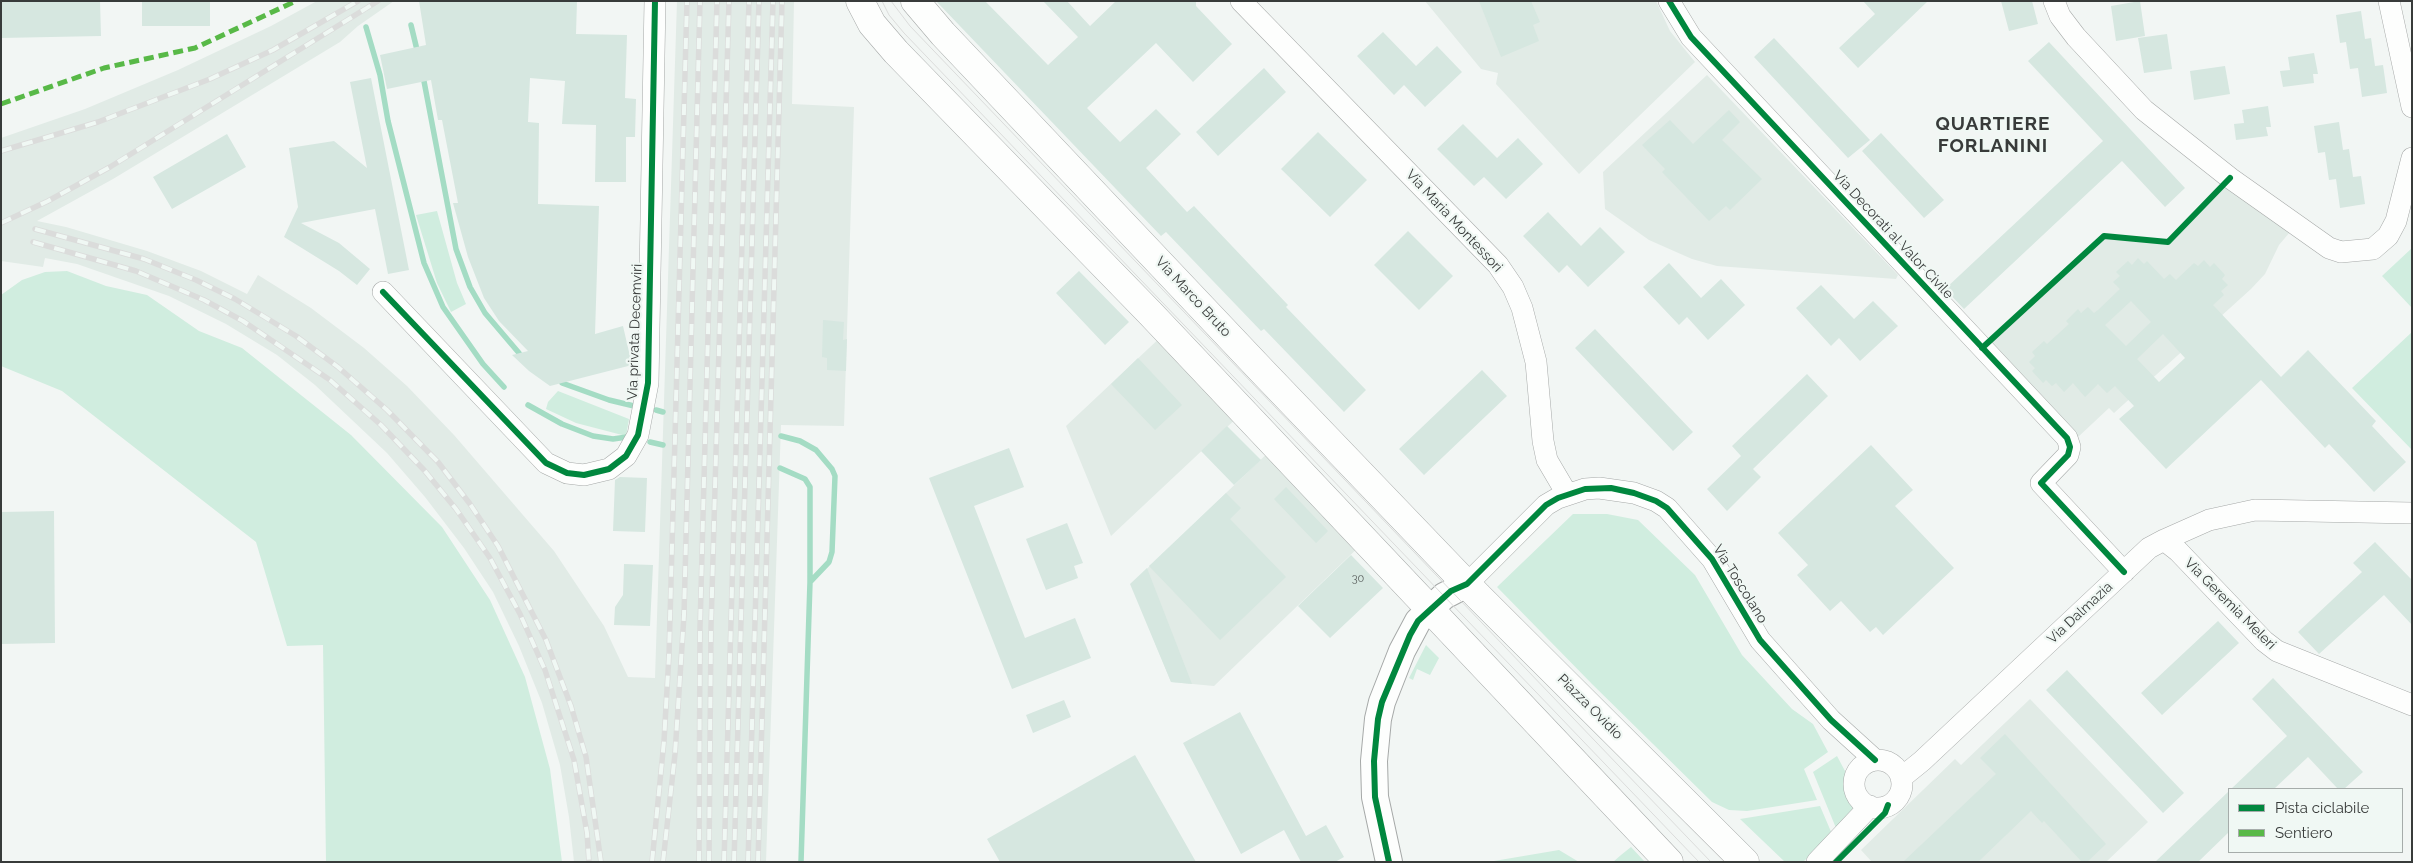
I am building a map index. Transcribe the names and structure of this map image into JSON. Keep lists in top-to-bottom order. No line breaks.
{"streets":{"main road":["Via Marco Bruto","Piazza Ovidio"],"street":["Via Maria Montessori","Via Decorati al Valor Civile","Via privata Decemviri","Via Toscolano","Via Geremia Meleri","Via Dalmazia"]},"crossings":[["Via Maria Montessori","Via Toscolano"],["Via Decorati al Valor Civile","Via Dalmazia"],["Via Marco Bruto","Via Toscolano"],["Via Marco Bruto","Piazza Ovidio"],["Via Toscolano","Via Dalmazia"],["Via Toscolano","Piazza Ovidio"],["Via Geremia Meleri","Via Dalmazia"]],"districts":["QUARTIERE FORLANINI"],"house_numbers":["30"],"legend":["Pista ciclabile","Sentiero"]}
